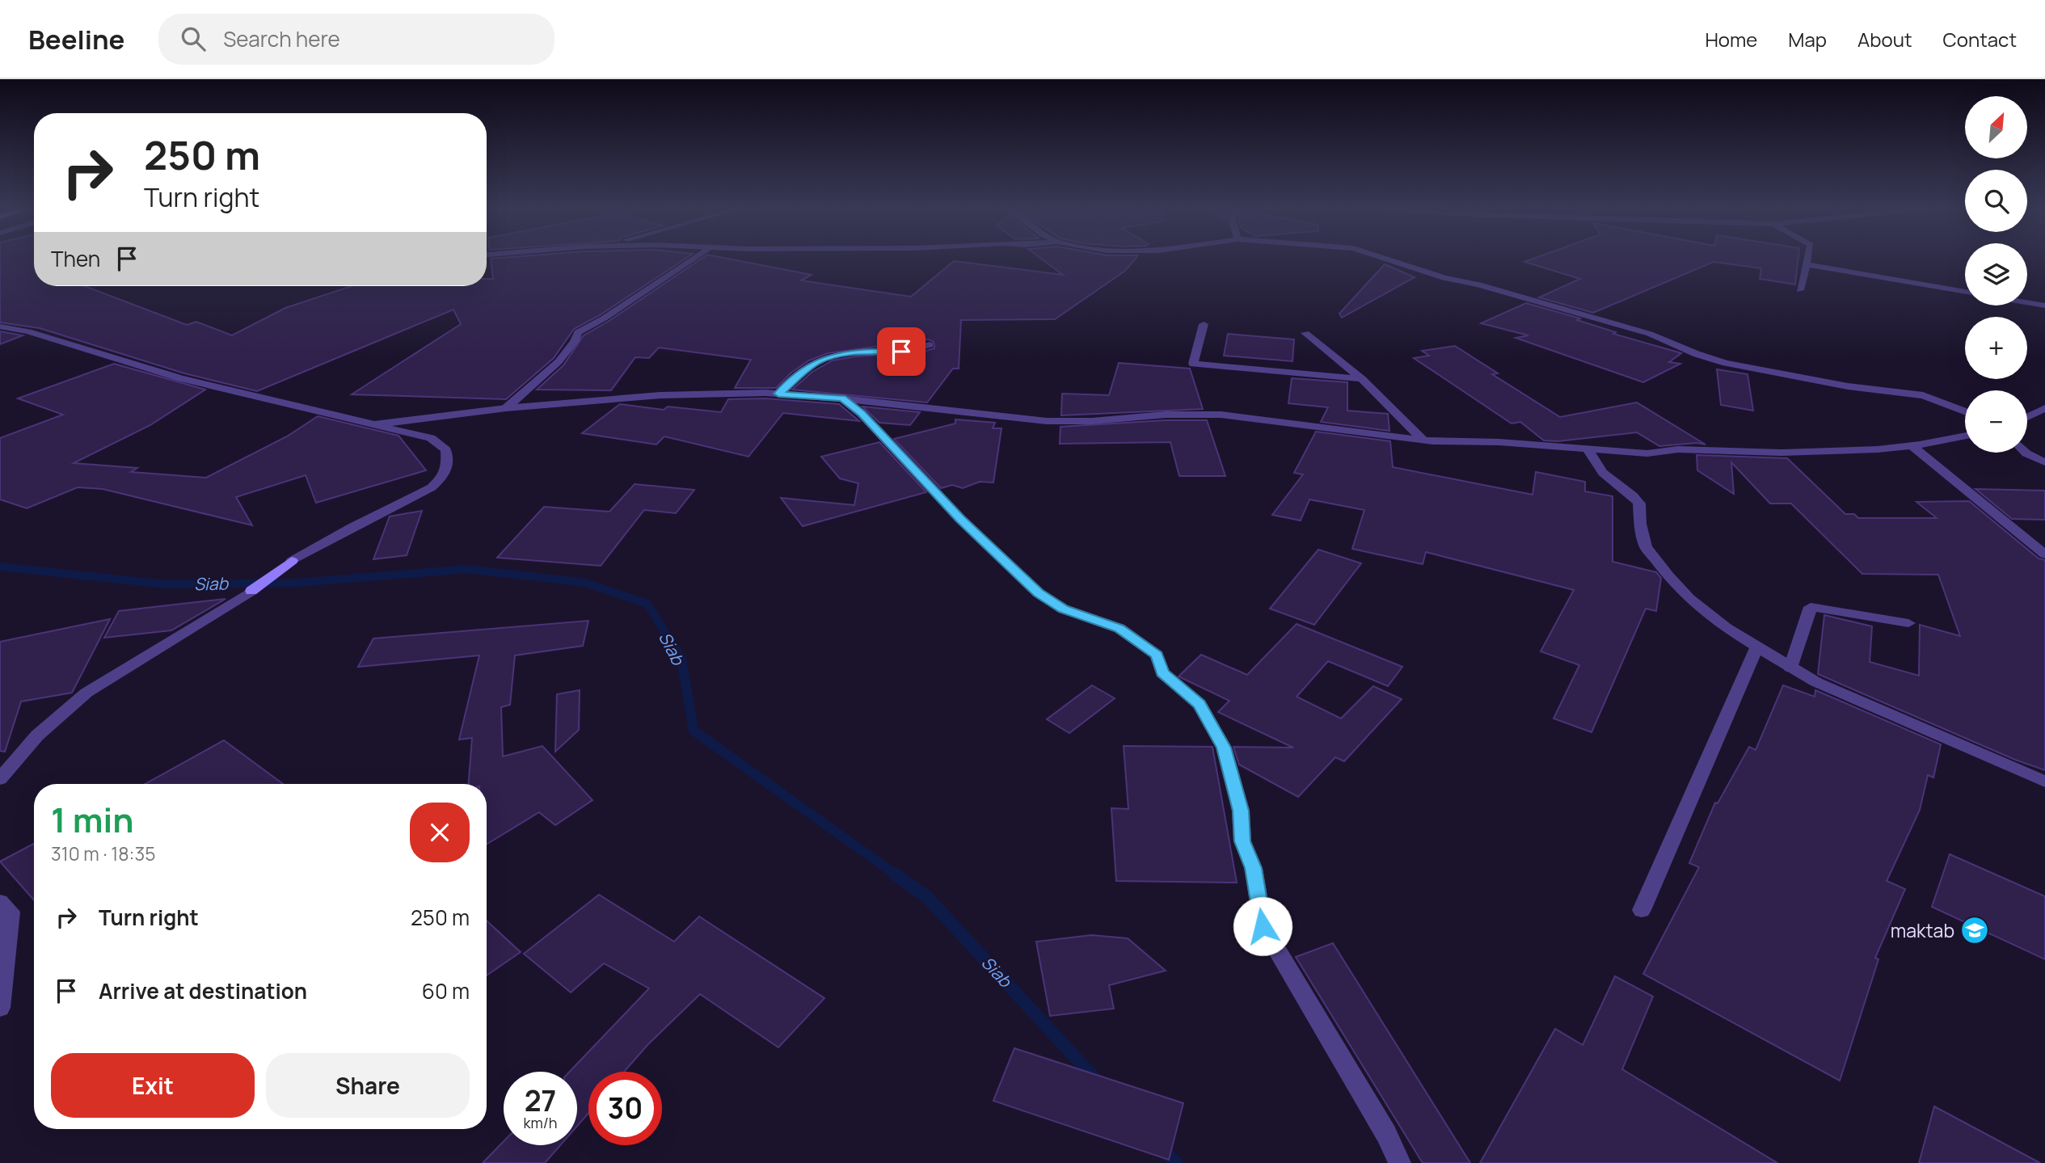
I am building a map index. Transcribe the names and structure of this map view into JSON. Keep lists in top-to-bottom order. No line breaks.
{"water":["Siab"],"places":{"school or university":["maktab"]},"north":"top right","page":{"header":"Beeline","search":"Search here","nav":["Home","Map","About","Contact"],"map_buttons":["+","−"],"turn":["250 m","Turn right"],"then":"Then","heading":["1 min","310 m · 18:35"],"list":[{"name":"Turn right","value":"250 m"},{"name":"Arrive at destination","value":"60 m"}],"buttons":["Exit","Share"],"speed":"27 km/h","limit":"30"}}
